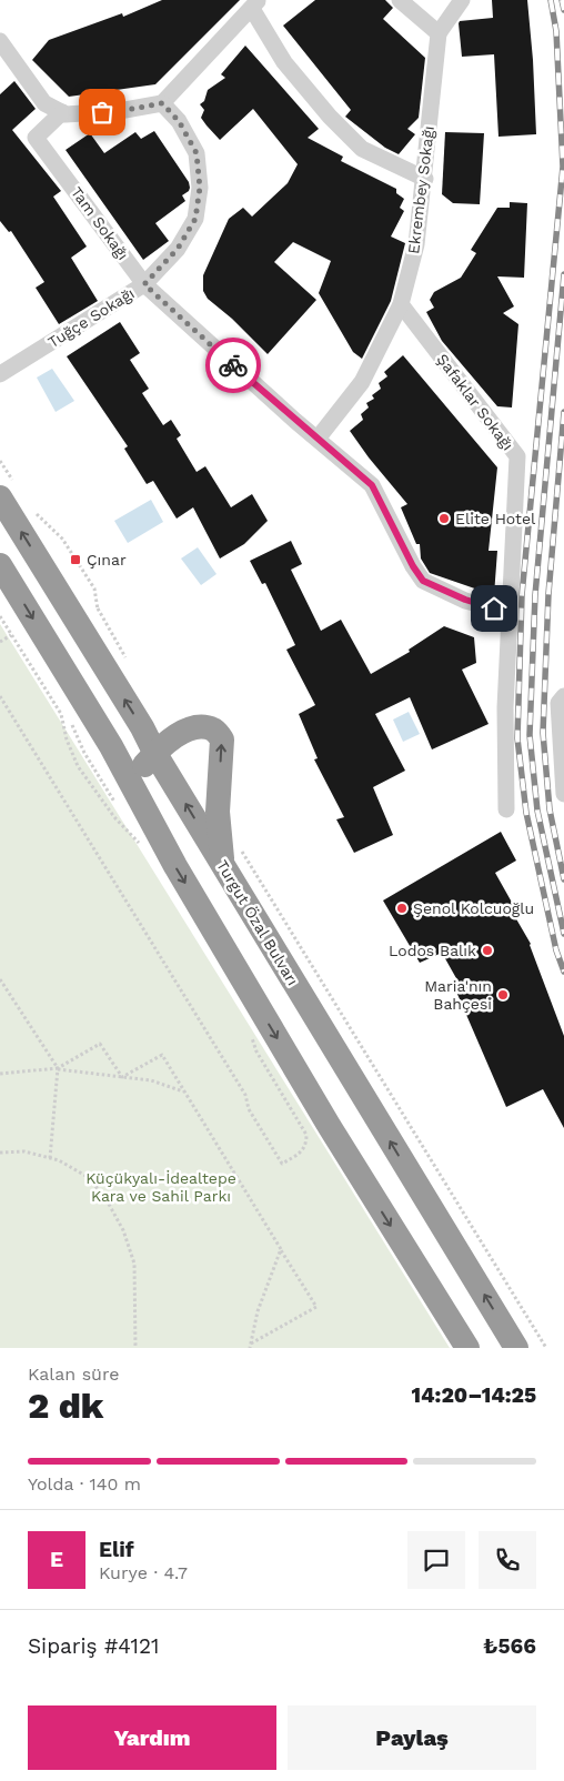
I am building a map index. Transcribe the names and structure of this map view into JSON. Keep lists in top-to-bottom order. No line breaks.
{"streets":{"highway":["Turgut Özal Bulvarı"],"street":["Ekrembey Sokağı","Tam Sokağı","Tuğçe Sokağı","Şafaklar Sokağı"]},"crossings":[["Ekrembey Sokağı","Tam Sokağı"],["Ekrembey Sokağı","Şafaklar Sokağı"],["Tam Sokağı","Tuğçe Sokağı"],["Tam Sokağı","Şafaklar Sokağı"]],"parks":["Küçükyalı-İdealtepe Kara ve Sahil Parkı"],"places":{"other":["Elite Hotel","Şenol Kolcuoğlu","Lodos Balık","Maria'nın Bahçesi"],"transit":["Çınar"]},"page":{"heading":["2 dk","Kalan süre","14:20–14:25"],"panel":["Elif","Kurye · 4.7","Sipariş #4121","₺566"],"bar":"Yolda · 140 m","round":"E","buttons":["Yardım","Paylaş"]}}
